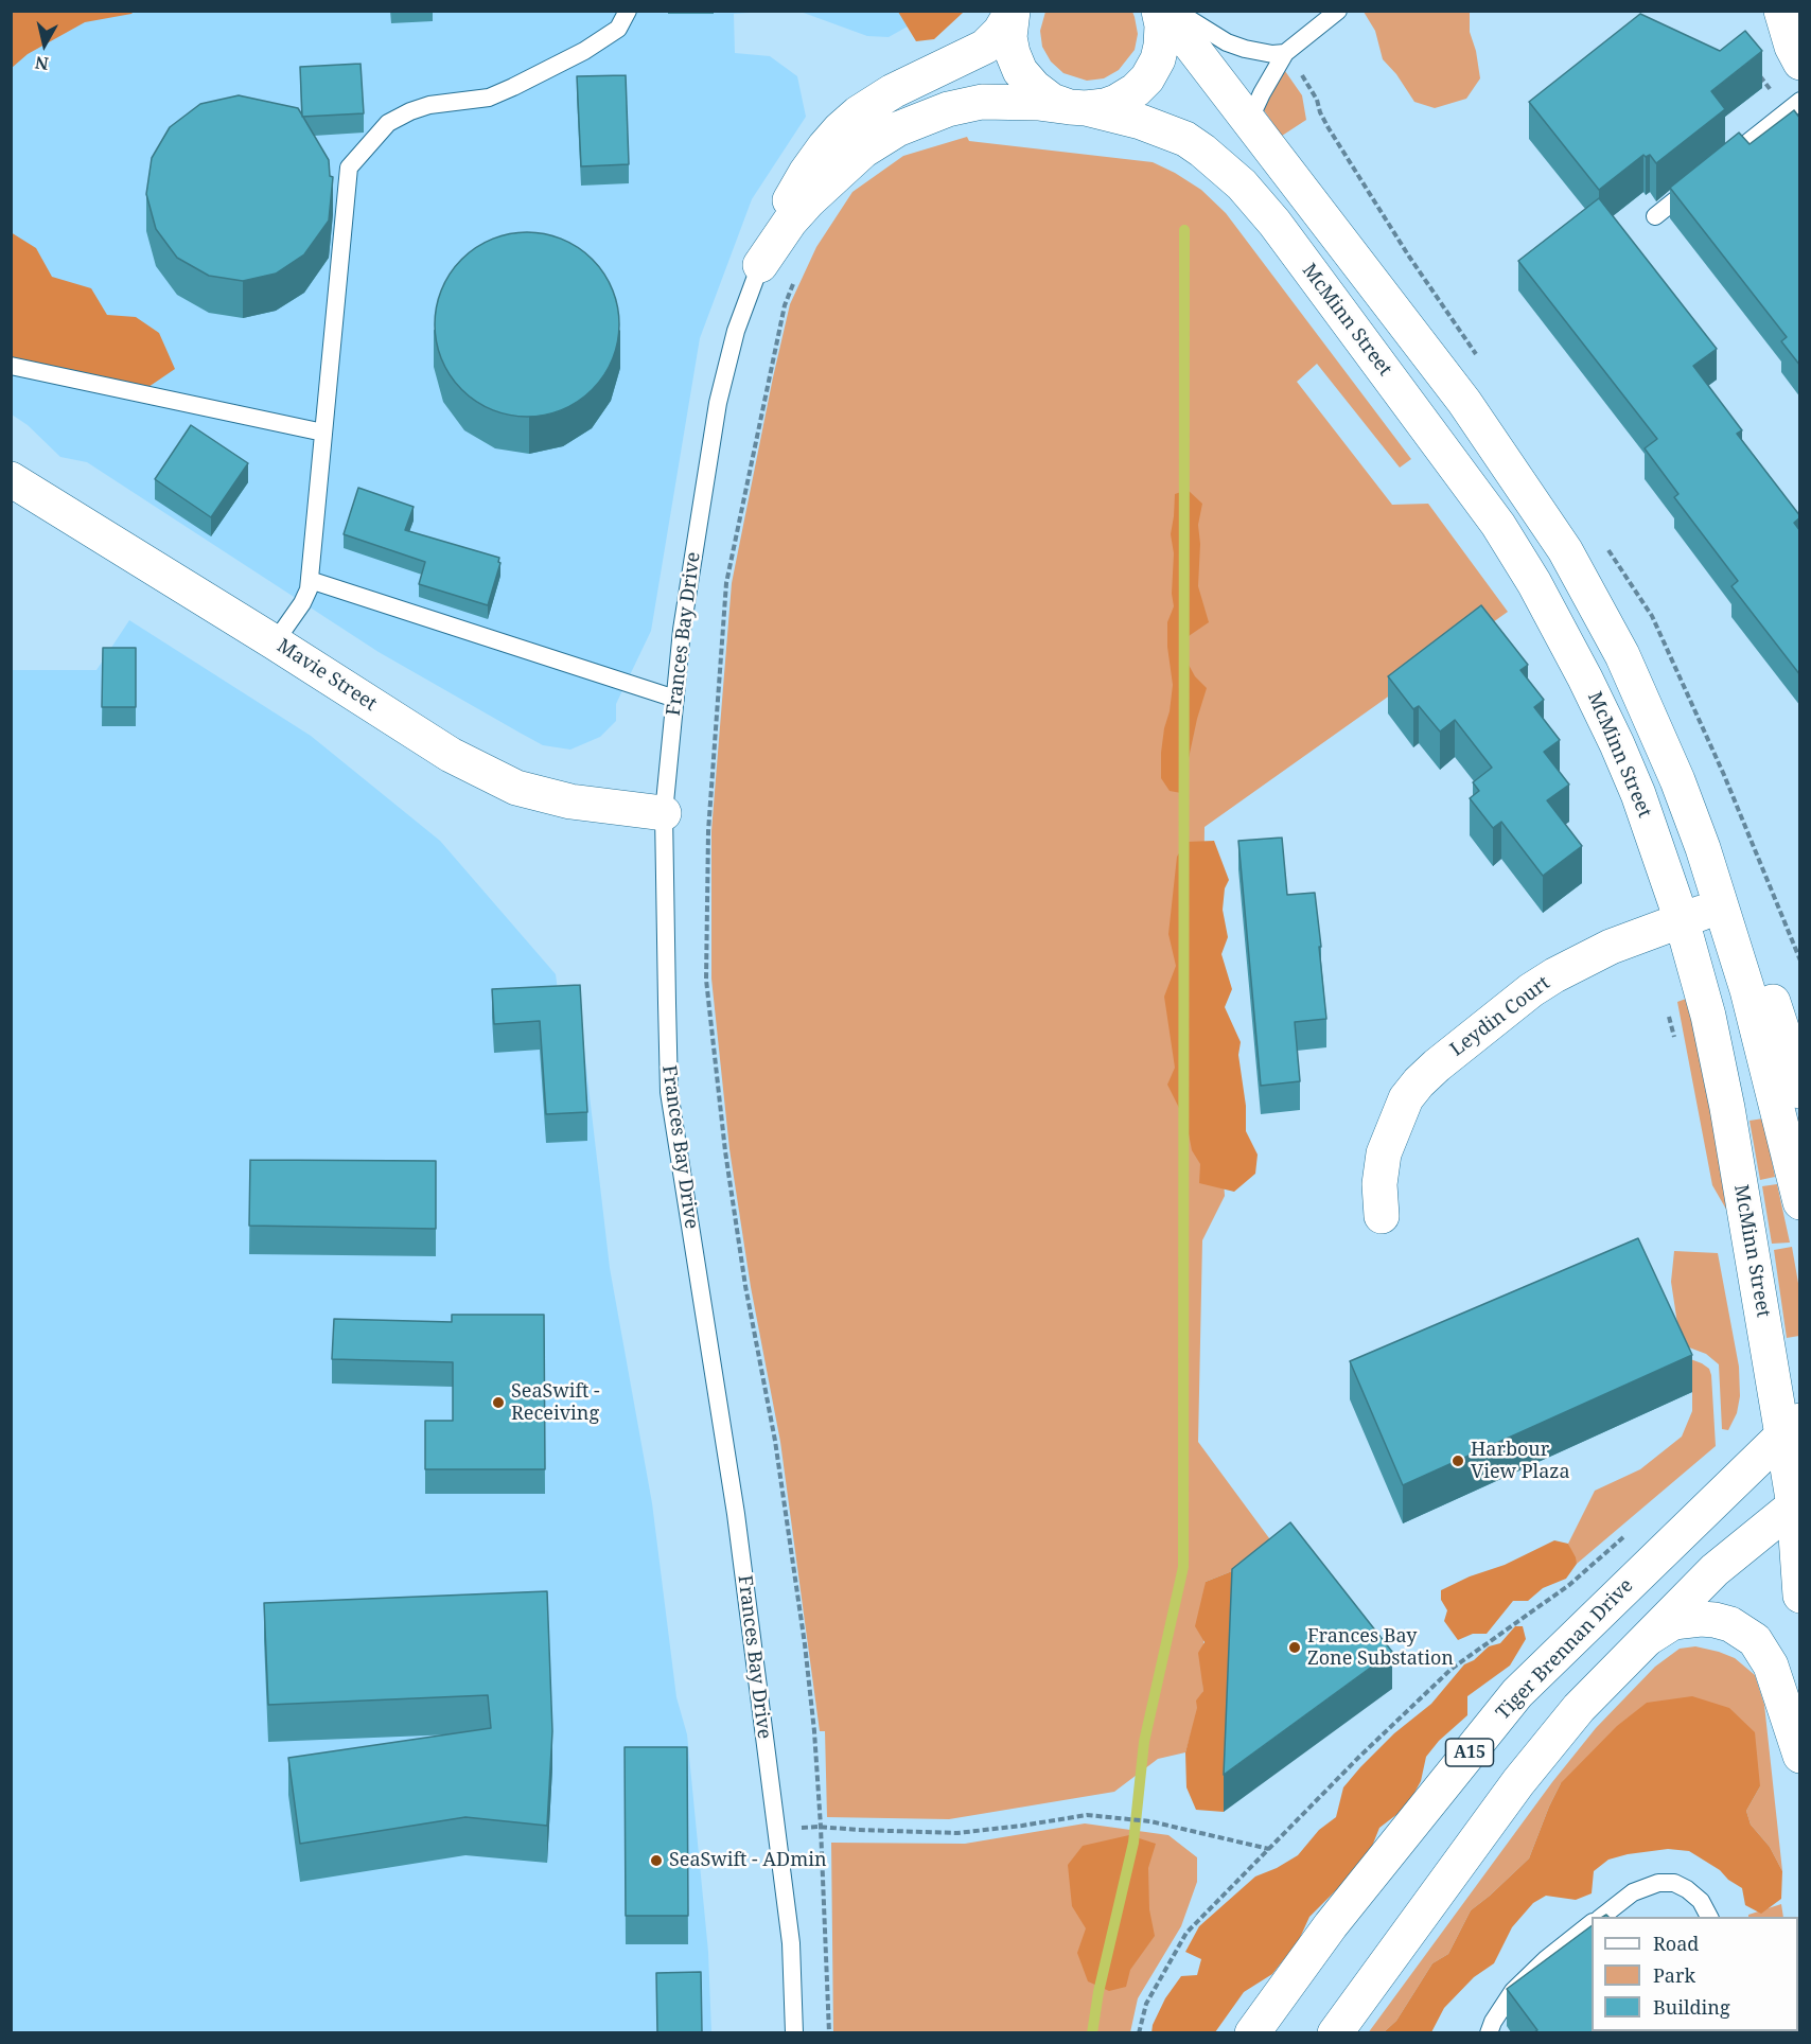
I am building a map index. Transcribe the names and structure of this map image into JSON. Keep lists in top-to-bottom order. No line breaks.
{"streets":{"street":["McMinn Street","Frances Bay Drive","Mavie Street","Leydin Court","Tiger Brennan Drive","A15"]},"crossings":[["McMinn Street","Frances Bay Drive"],["McMinn Street","Leydin Court"],["McMinn Street","Tiger Brennan Drive"],["Frances Bay Drive","Mavie Street"]],"places":["SeaSwift - Receiving","Harbour View Plaza","Frances Bay Zone Substation","SeaSwift - ADmin"],"legend":["Road","Park","Building"],"north":"bottom"}
